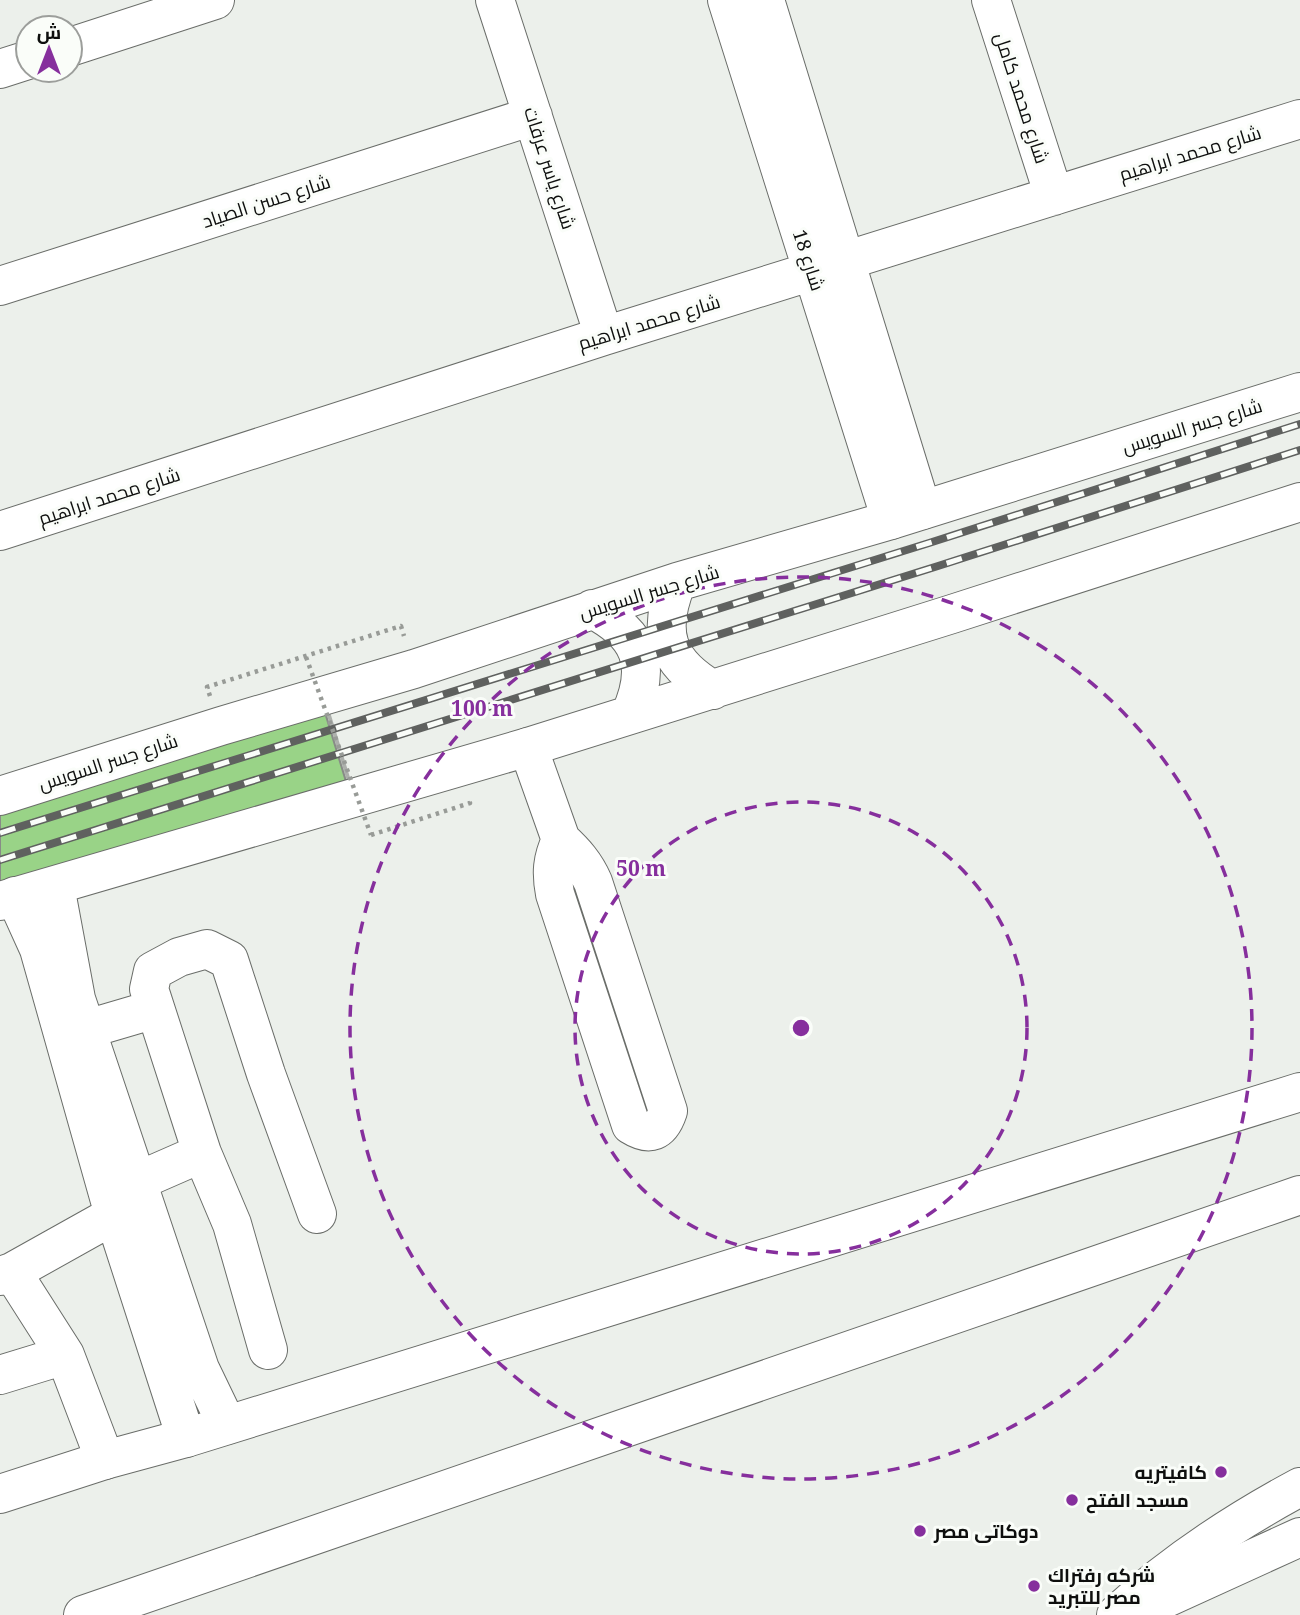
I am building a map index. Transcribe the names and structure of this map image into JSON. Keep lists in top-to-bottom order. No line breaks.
{"streets":{"main road":["شارع محمد كامل","شارع محمد ابراهيم","شارع ياسر عرفات","شارع حسن الصياد","شارع 18","شارع جسر السويس"]},"crossings":[["شارع محمد كامل","شارع محمد ابراهيم"],["شارع محمد ابراهيم","شارع ياسر عرفات"],["شارع محمد ابراهيم","شارع 18"],["شارع ياسر عرفات","شارع حسن الصياد"],["شارع 18","شارع جسر السويس"]],"places":["كافيتريه","مسجد الفتح","دوكاتى مصر","شركه رفتراك مصر للتبريد"],"north":"top","rings":["100 m","50 m"]}
